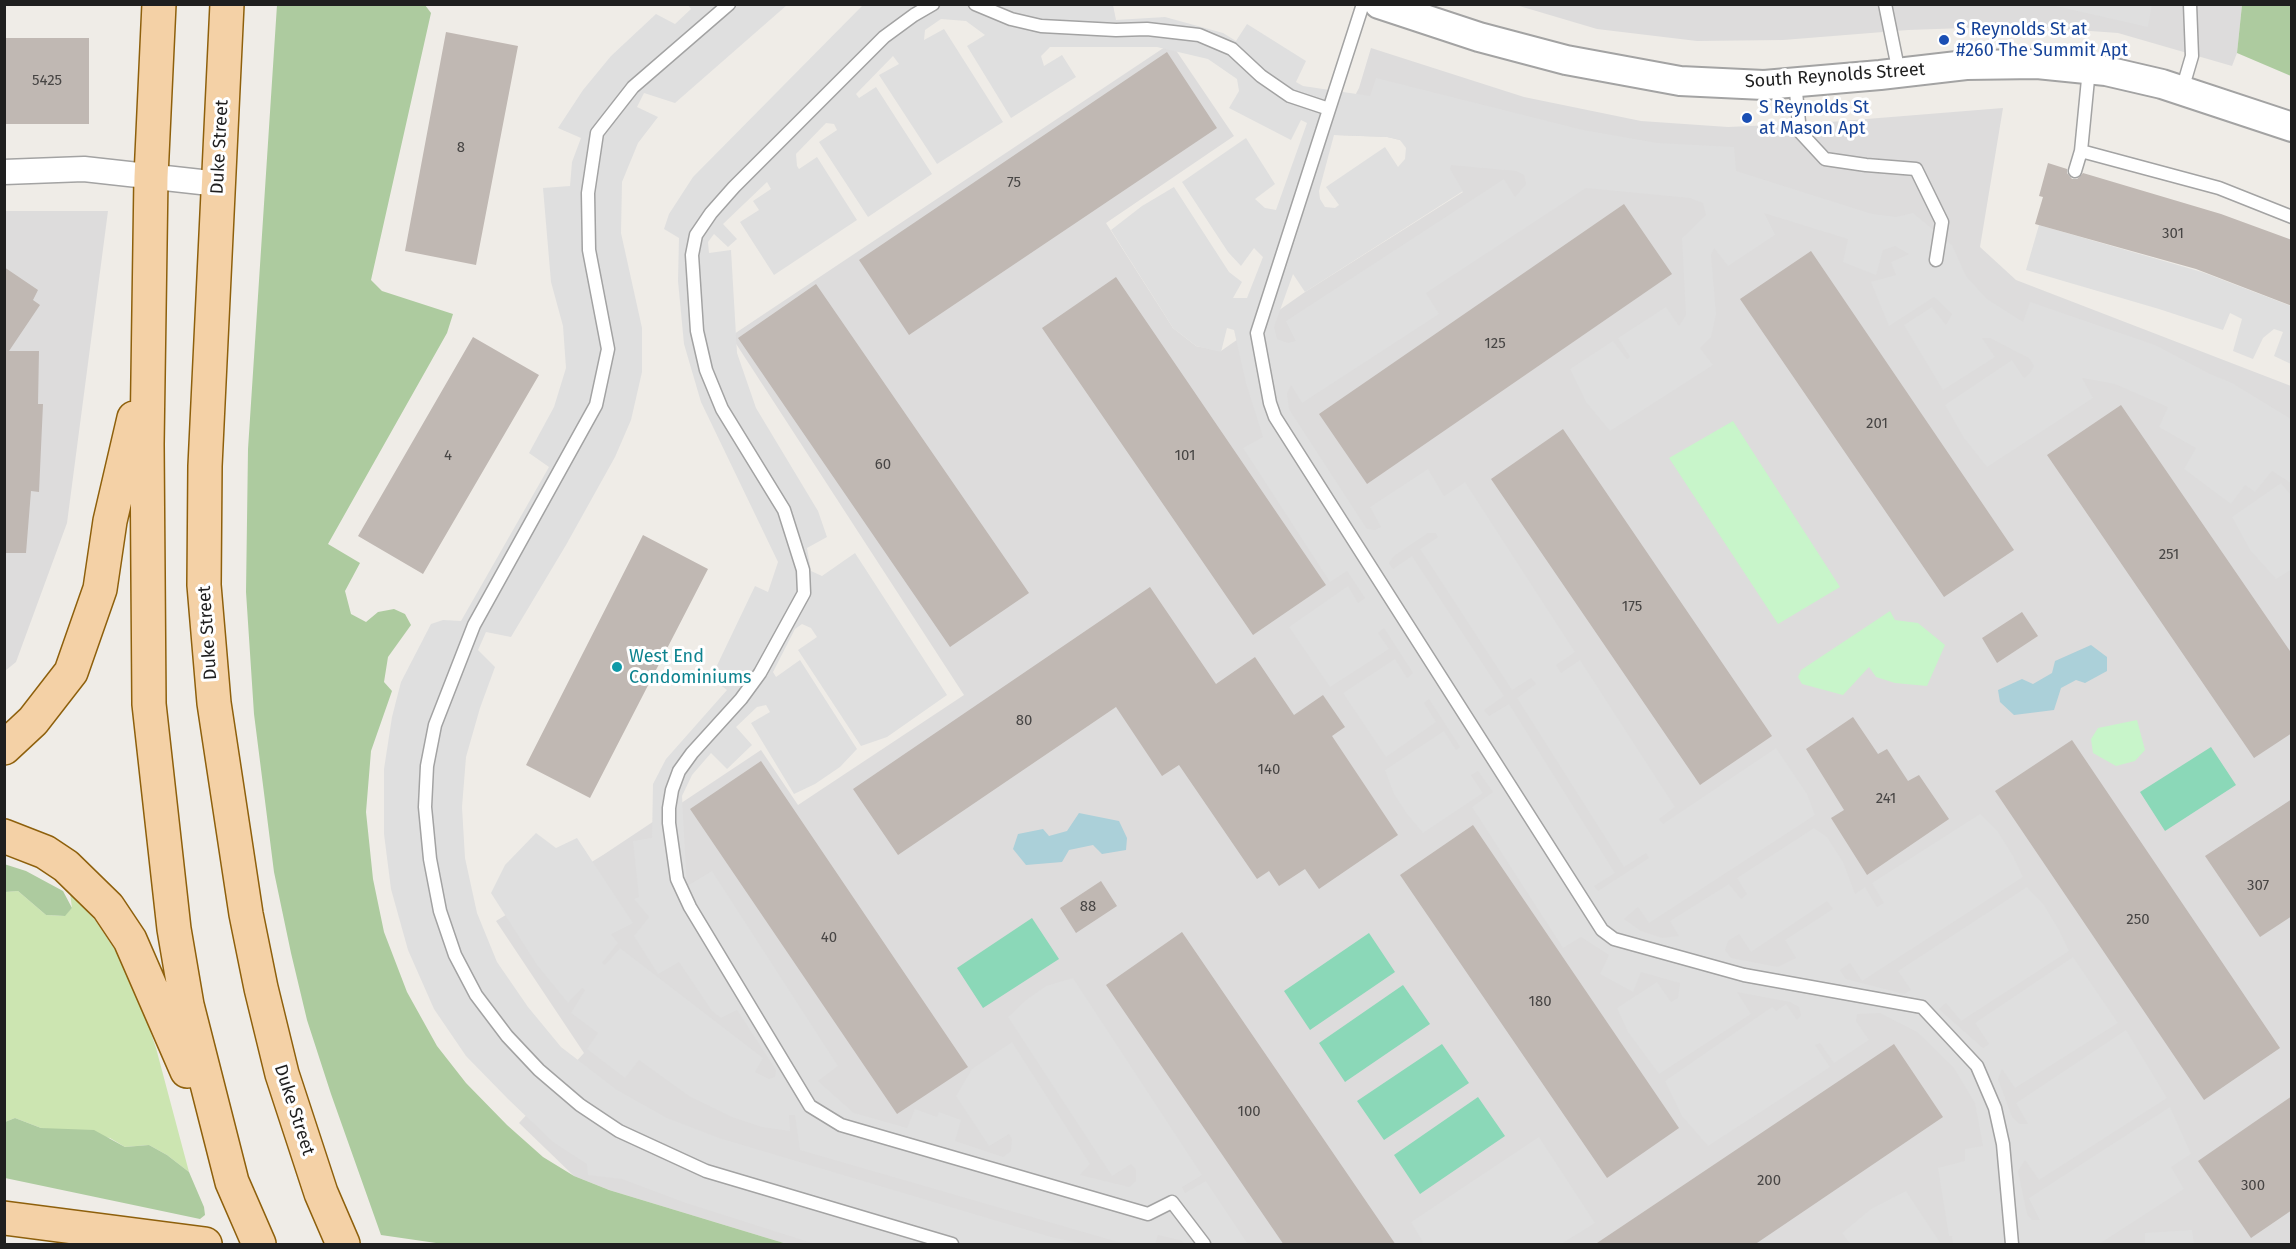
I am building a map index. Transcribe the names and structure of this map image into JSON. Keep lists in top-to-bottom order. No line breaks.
{"streets":{"main road":["Duke Street"],"street":["South Reynolds Street"]},"places":["S Reynolds St at #260 The Summit Apt","S Reynolds St at Mason Apt","West End Condominiums"],"house_numbers":["5425","8","75","301","125","201","4","101","60","251","175","80","140","241","307","88","250","40","180","100","200","300"]}
